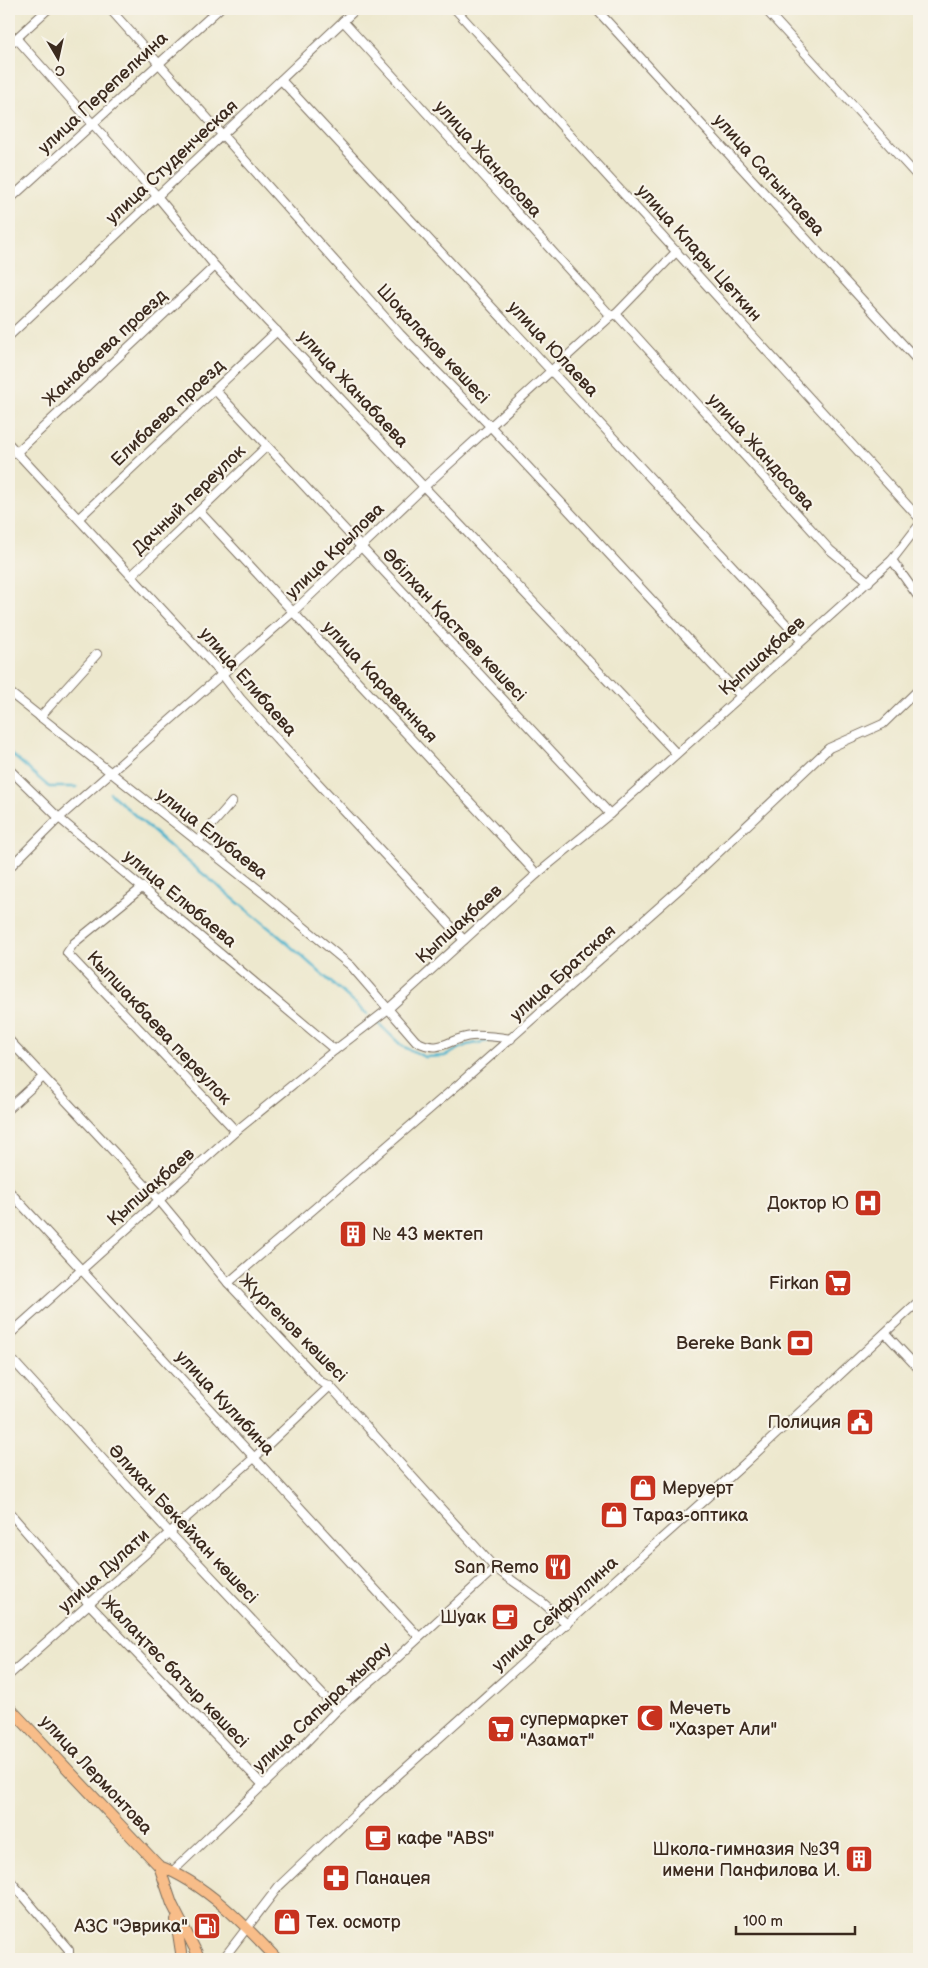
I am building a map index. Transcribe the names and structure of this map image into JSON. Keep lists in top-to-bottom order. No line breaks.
{"streets":{"main road":["улица Лермонтова"],"street":["улица Перепелкина","улица Жандосова","улица Студенческая","улица Сагынтаева","улица Клары Цеткин","Шоқалақов көшесі","Жанабаева проезд","улица Юлаева","улица Жанабаева","Елибаева проезд","Дачный переулок","улица Крылова","Әбілхан Қастеев көшесі","Қыпшақбаев","улица Елибаева","улица Караванная","улица Елубаева","улица Елюбаева","улица Братская","Кыпшакбаева переулок","Жүргенов көшесі","улица Кулибина","Әлихан Бөкейхан көшесі","улица Дулати","улица Сейфуллина","Жалаңтөс батыр көшесі","улица Сапыра жырау"]},"crossings":[["улица Перепелкина","Шоқалақов көшесі"],["улица Перепелкина","улица Жанабаева"],["улица Жандосова","улица Студенческая"],["улица Жандосова","улица Крылова"],["улица Жандосова","Қыпшақбаев"],["улица Студенческая","Шоқалақов көшесі"],["улица Студенческая","улица Юлаева"],["улица Студенческая","улица Жанабаева"],["улица Клары Цеткин","улица Крылова"],["Шоқалақов көшесі","улица Крылова"],["Шоқалақов көшесі","Қыпшақбаев"],["Жанабаева проезд","улица Жанабаева"],["Жанабаева проезд","улица Елибаева"],["улица Юлаева","улица Крылова"],["улица Юлаева","Қыпшақбаев"],["улица Жанабаева","Елибаева проезд"],["улица Жанабаева","улица Крылова"],["улица Жанабаева","Қыпшақбаев"],["Елибаева проезд","Әбілхан Қастеев көшесі"],["Елибаева проезд","улица Елибаева"],["Дачный переулок","Әбілхан Қастеев көшесі"],["Дачный переулок","улица Елибаева"],["Дачный переулок","улица Караванная"],["улица Крылова","Әбілхан Қастеев көшесі"],["улица Крылова","улица Елибаева"],["улица Крылова","улица Караванная"],["улица Крылова","улица Елубаева"],["улица Крылова","улица Елюбаева"],["Әбілхан Қастеев көшесі","Қыпшақбаев"],["Қыпшақбаев","улица Елибаева"],["Қыпшақбаев","улица Караванная"],["Қыпшақбаев","улица Елубаева"],["Қыпшақбаев","улица Елюбаева"],["Қыпшақбаев","Кыпшакбаева переулок"],["Қыпшақбаев","Жүргенов көшесі"],["Қыпшақбаев","улица Кулибина"],["улица Елубаева","улица Братская"],["улица Елюбаева","Кыпшакбаева переулок"],["улица Братская","Жүргенов көшесі"],["Жүргенов көшесі","улица Дулати"],["Жүргенов көшесі","улица Сейфуллина"],["Жүргенов көшесі","улица Сапыра жырау"],["улица Кулибина","улица Дулати"],["улица Кулибина","улица Сапыра жырау"],["Әлихан Бөкейхан көшесі","улица Дулати"],["Әлихан Бөкейхан көшесі","улица Сапыра жырау"],["улица Дулати","Жалаңтөс батыр көшесі"],["Жалаңтөс батыр көшесі","улица Сапыра жырау"]],"places":{"hospital":["Доктор Ю"],"building":["№ 43 мектеп","Школа-гимназия №39 имени Панфилова И."],"supermarket":["Firkan","супермаркет \"Азамат\""],"bank":["Bereke Bank"],"public building":["Полиция"],"shop":["Меруерт","Тараз-оптика","Тех. осмотр"],"restaurant":["San Remo"],"cafe":["Шуак","кафе \"ABS\""],"mosque":["Мечеть \"Хазрет Али\""],"pharmacy":["Панацея"],"fuel station":["АЗС \"Эврика\""]},"scale_bar":"100 m","north":"bottom"}
